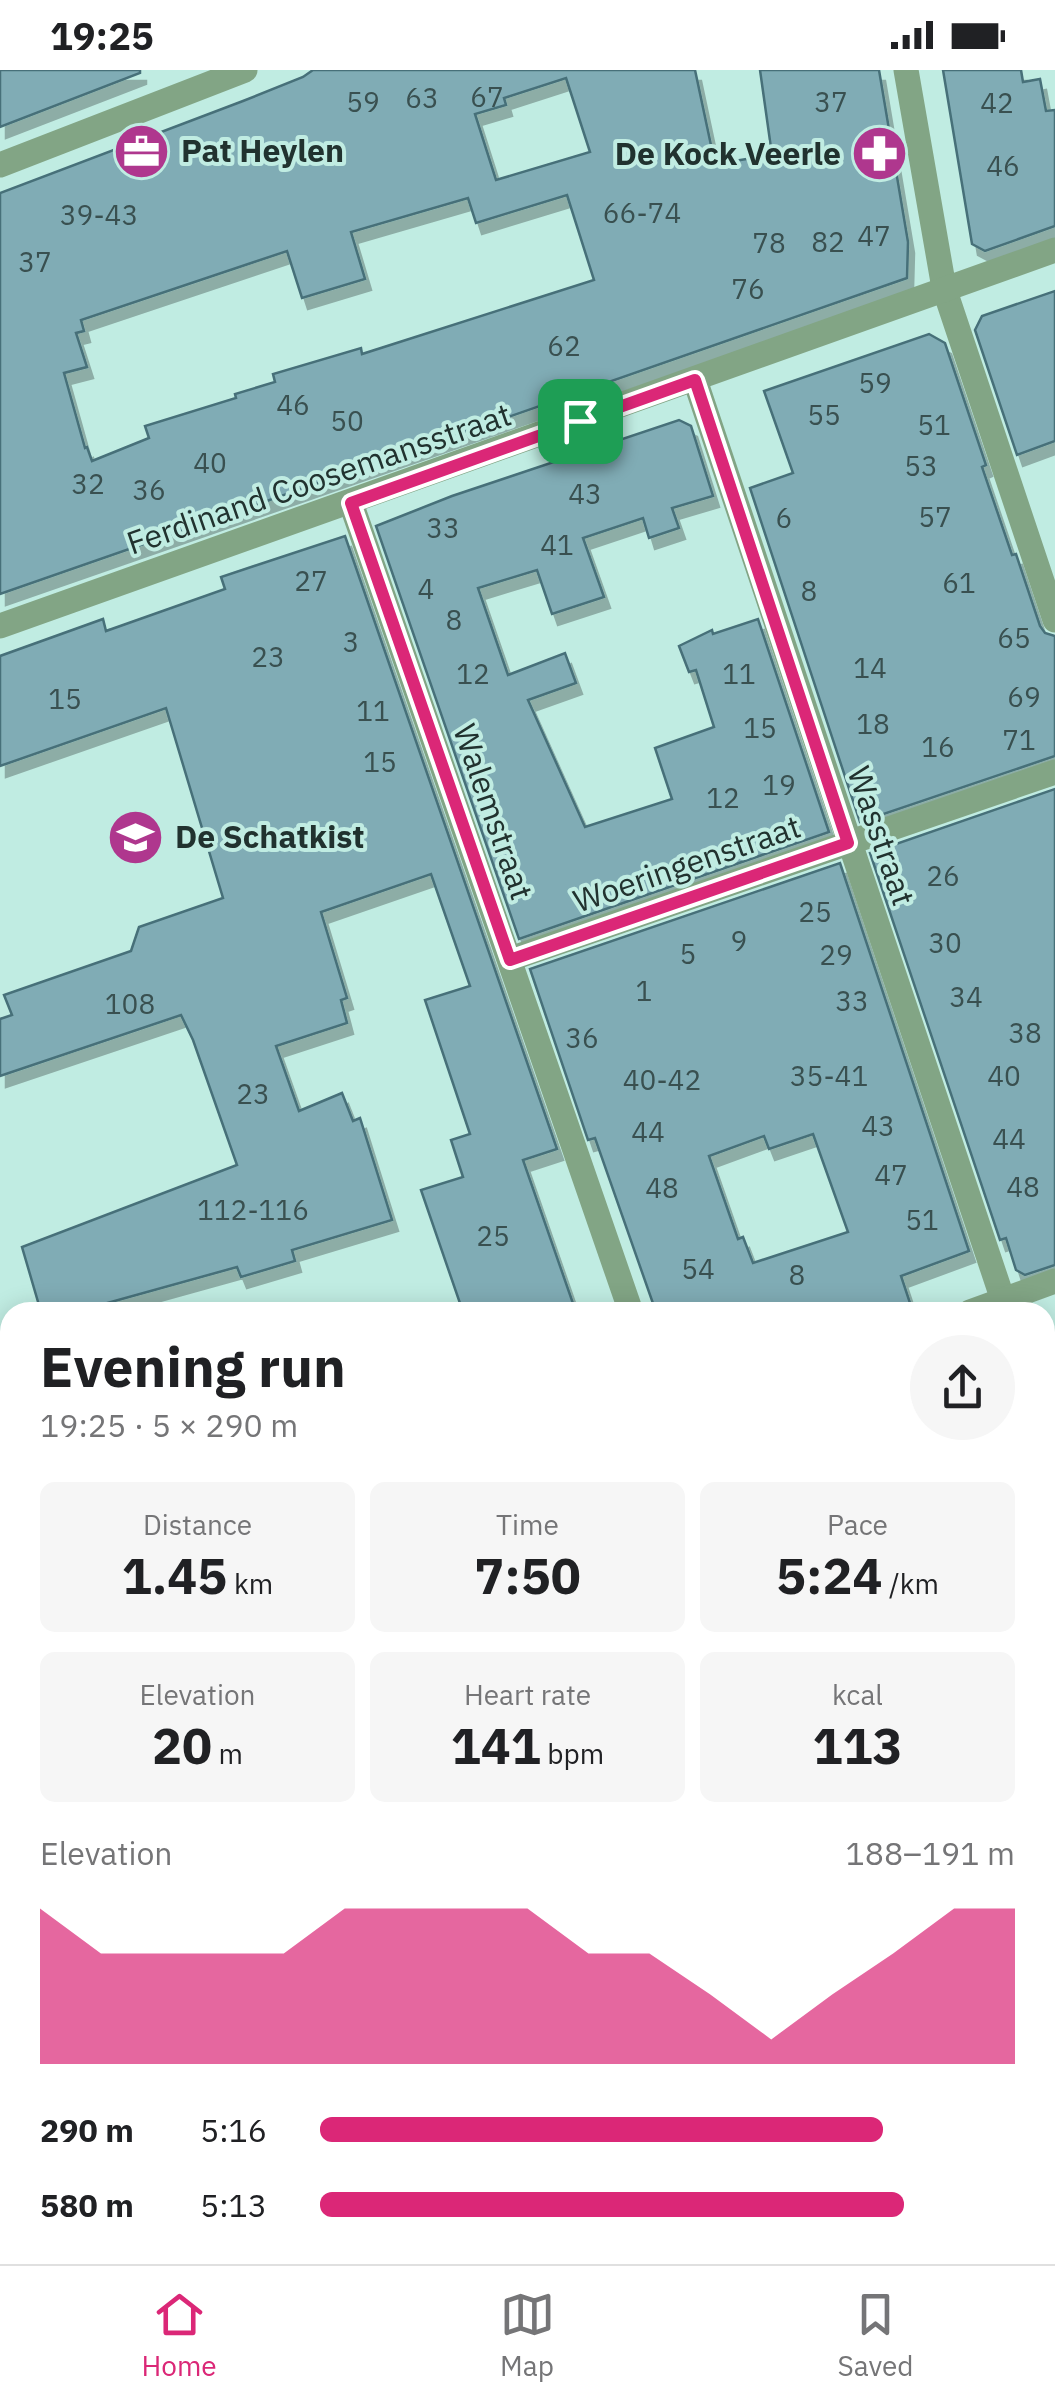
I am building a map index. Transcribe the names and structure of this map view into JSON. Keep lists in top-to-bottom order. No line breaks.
{"streets":{"street":["Ferdinand Coosemansstraat","Walemstraat","Wasstraat","Woeringenstraat"]},"crossings":[["Ferdinand Coosemansstraat","Walemstraat"],["Ferdinand Coosemansstraat","Wasstraat"],["Walemstraat","Woeringenstraat"],["Wasstraat","Woeringenstraat"]],"places":{"office":["Pat Heylen"],"pharmacy":["De Kock Veerle"],"school or university":["De Schatkist"]},"house_numbers":["67","63","59","37","42","46","66-74","39-43","47","82","78","37","76","62","59","46","55","50","51","40","53","32","36","43","57","6","33","41","27","61","4","8","8","65","3","23","14","12","11","69","15","11","18","15","71","16","15","19","12","26","25","9","30","5","29","1","34","33","108","38","36","35-41","40","40-42","23","43","44","44","47","48","48","112-116","51","25","54","8"],"page":{"status":"19:25","heading":["Evening run","19:25 · 5 × 290 m"],"stats":[["Distance","1.45 km"],["Time","7:50"],["Pace","5:24 /km"],["Elevation","20 m"],["Heart rate","141 bpm"],["kcal","113"]],"chart":["Elevation","188–191 m"],"list":[{"name":"290 m","note":"5:16"},{"name":"580 m","note":"5:13"}],"tabs":["Home","Map","Saved"]}}
